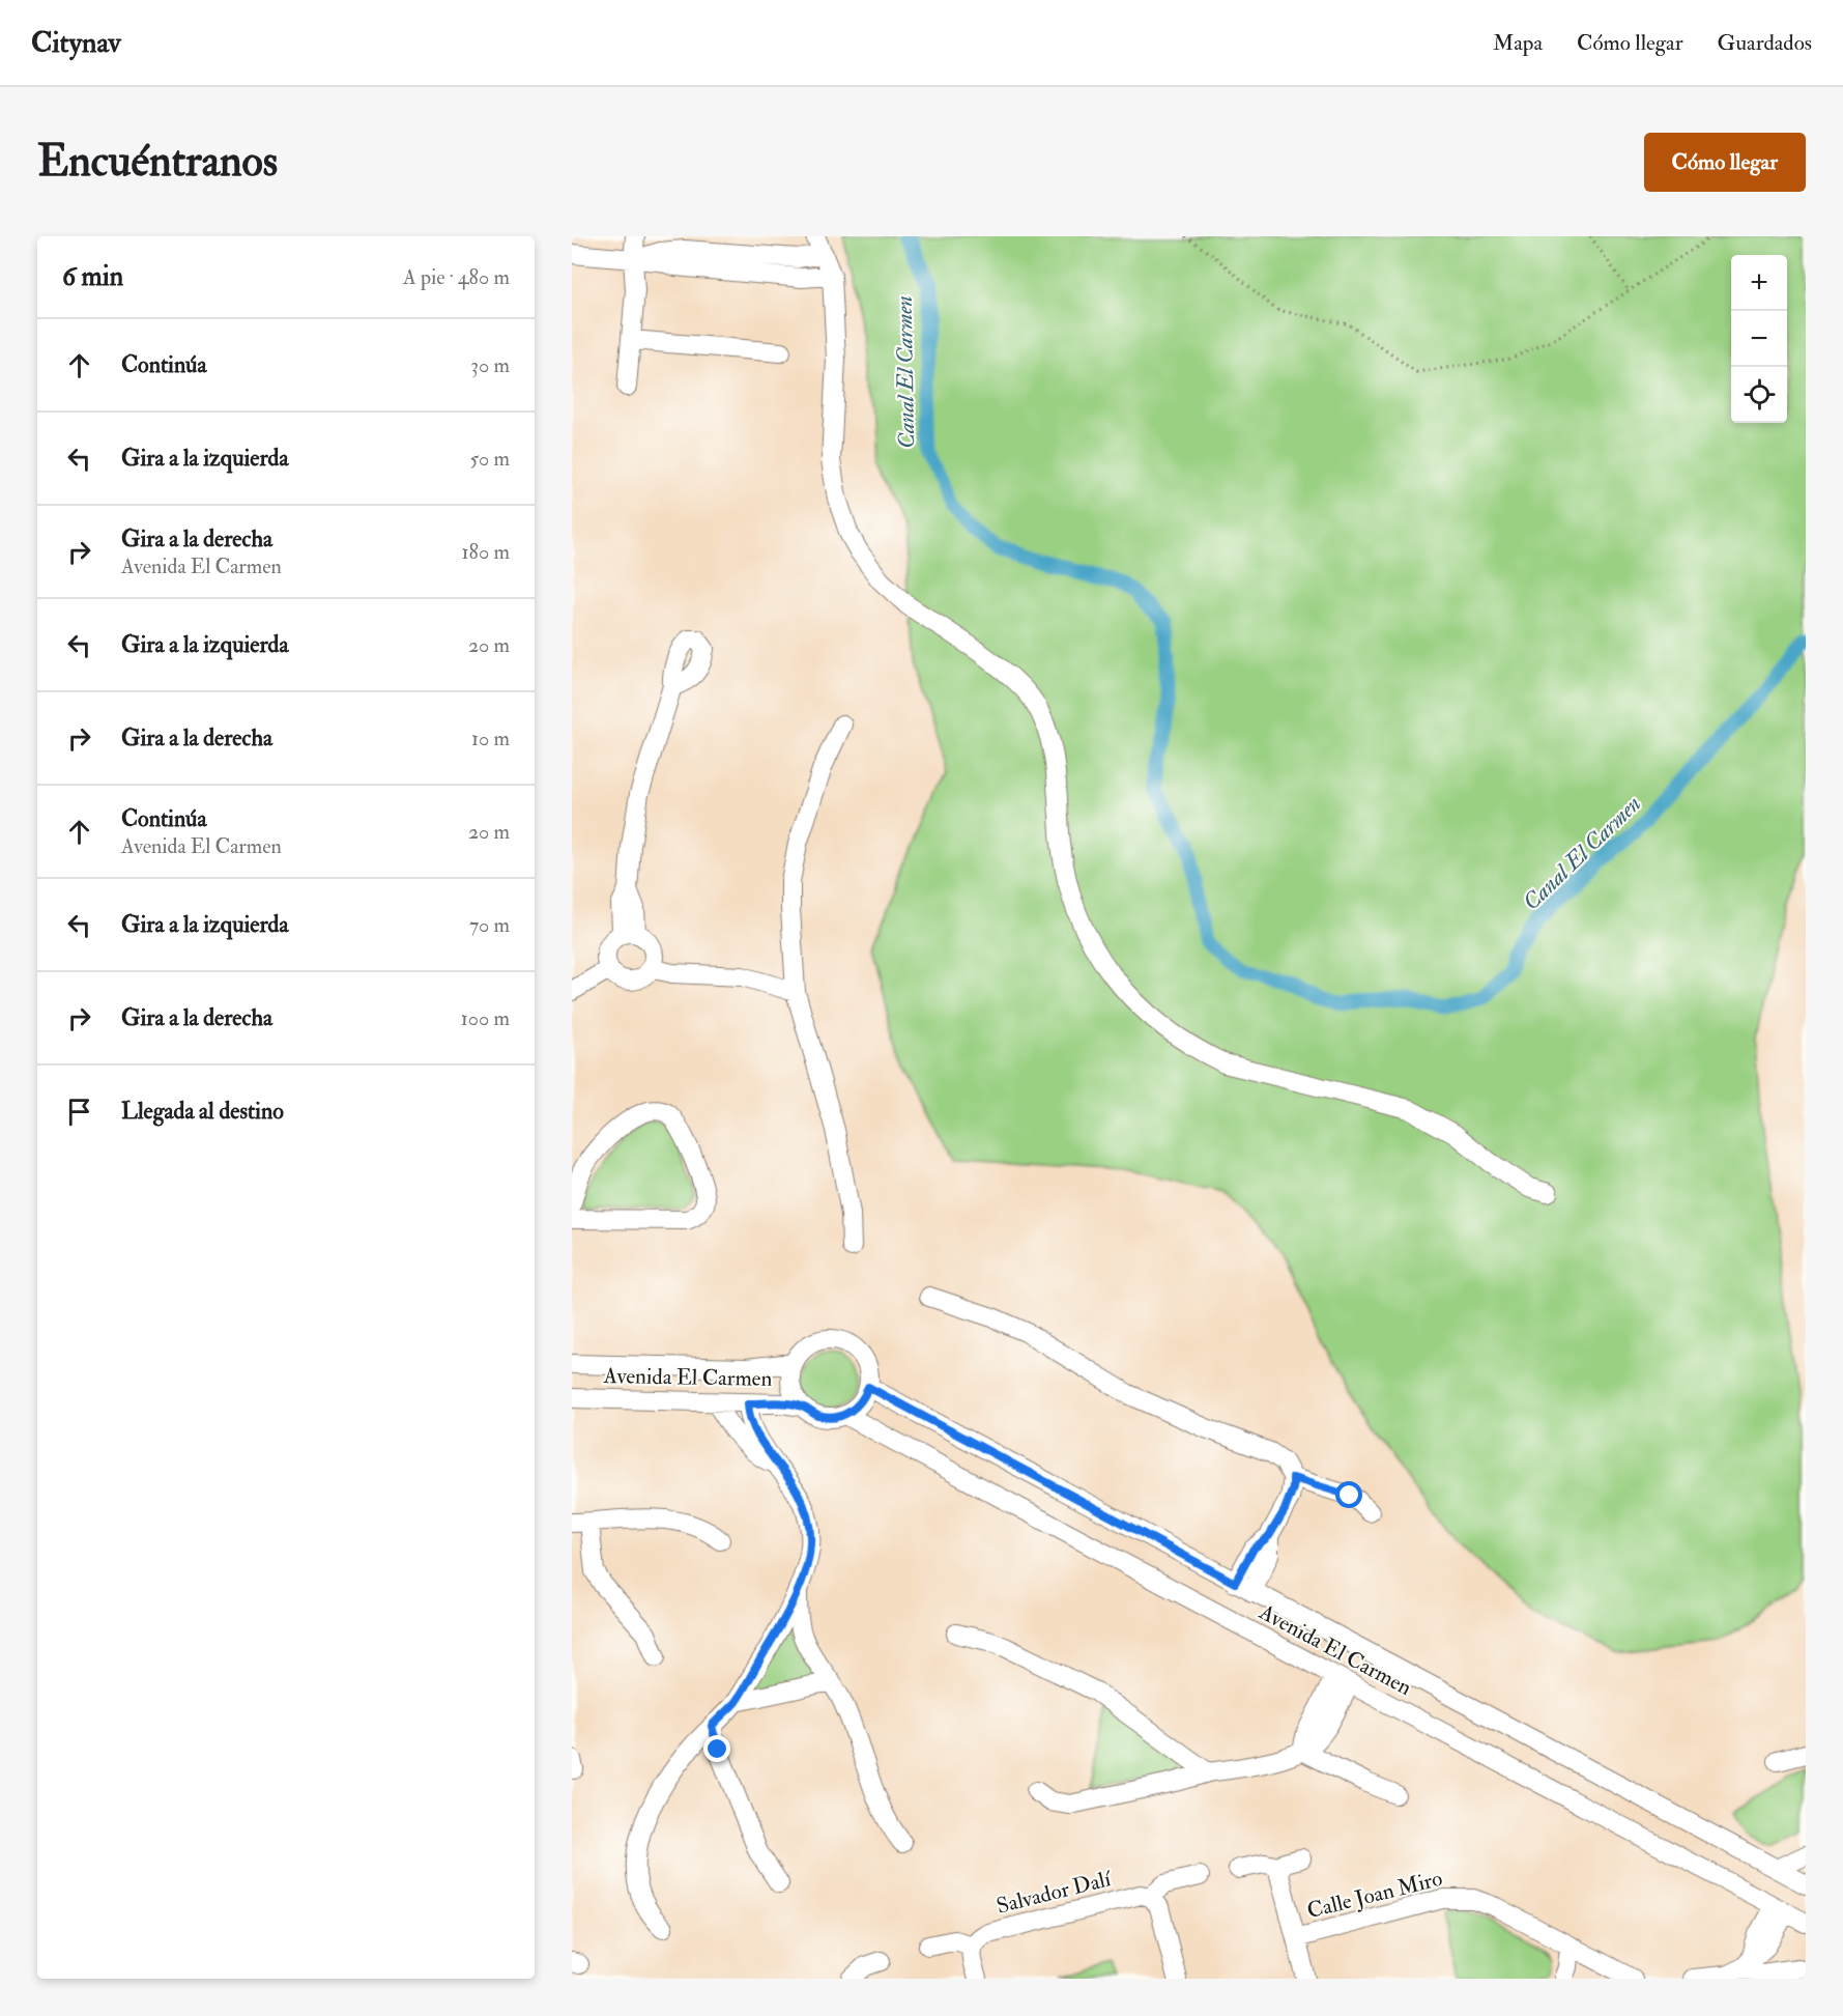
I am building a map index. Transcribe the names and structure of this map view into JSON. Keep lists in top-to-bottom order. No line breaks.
{"streets":{"street":["Avenida El Carmen","Salvador Dalí","Calle Joan Miro"]},"water":["Canal El Carmen"],"page":{"header":"Citynav","nav":["Mapa","Cómo llegar","Guardados"],"buttons":"Cómo llegar","title":"Encuéntranos","heading":["6 min","A pie · 480 m"],"map_buttons":["+","−"],"list":[["Continúa","30 m"],["Gira a la izquierda","50 m"],["Gira a la derecha","Avenida El Carmen","180 m"],["Gira a la izquierda","20 m"],["Gira a la derecha","10 m"],["Continúa","Avenida El Carmen","20 m"],["Gira a la izquierda","70 m"],["Gira a la derecha","100 m"],"Llegada al destino"]}}
